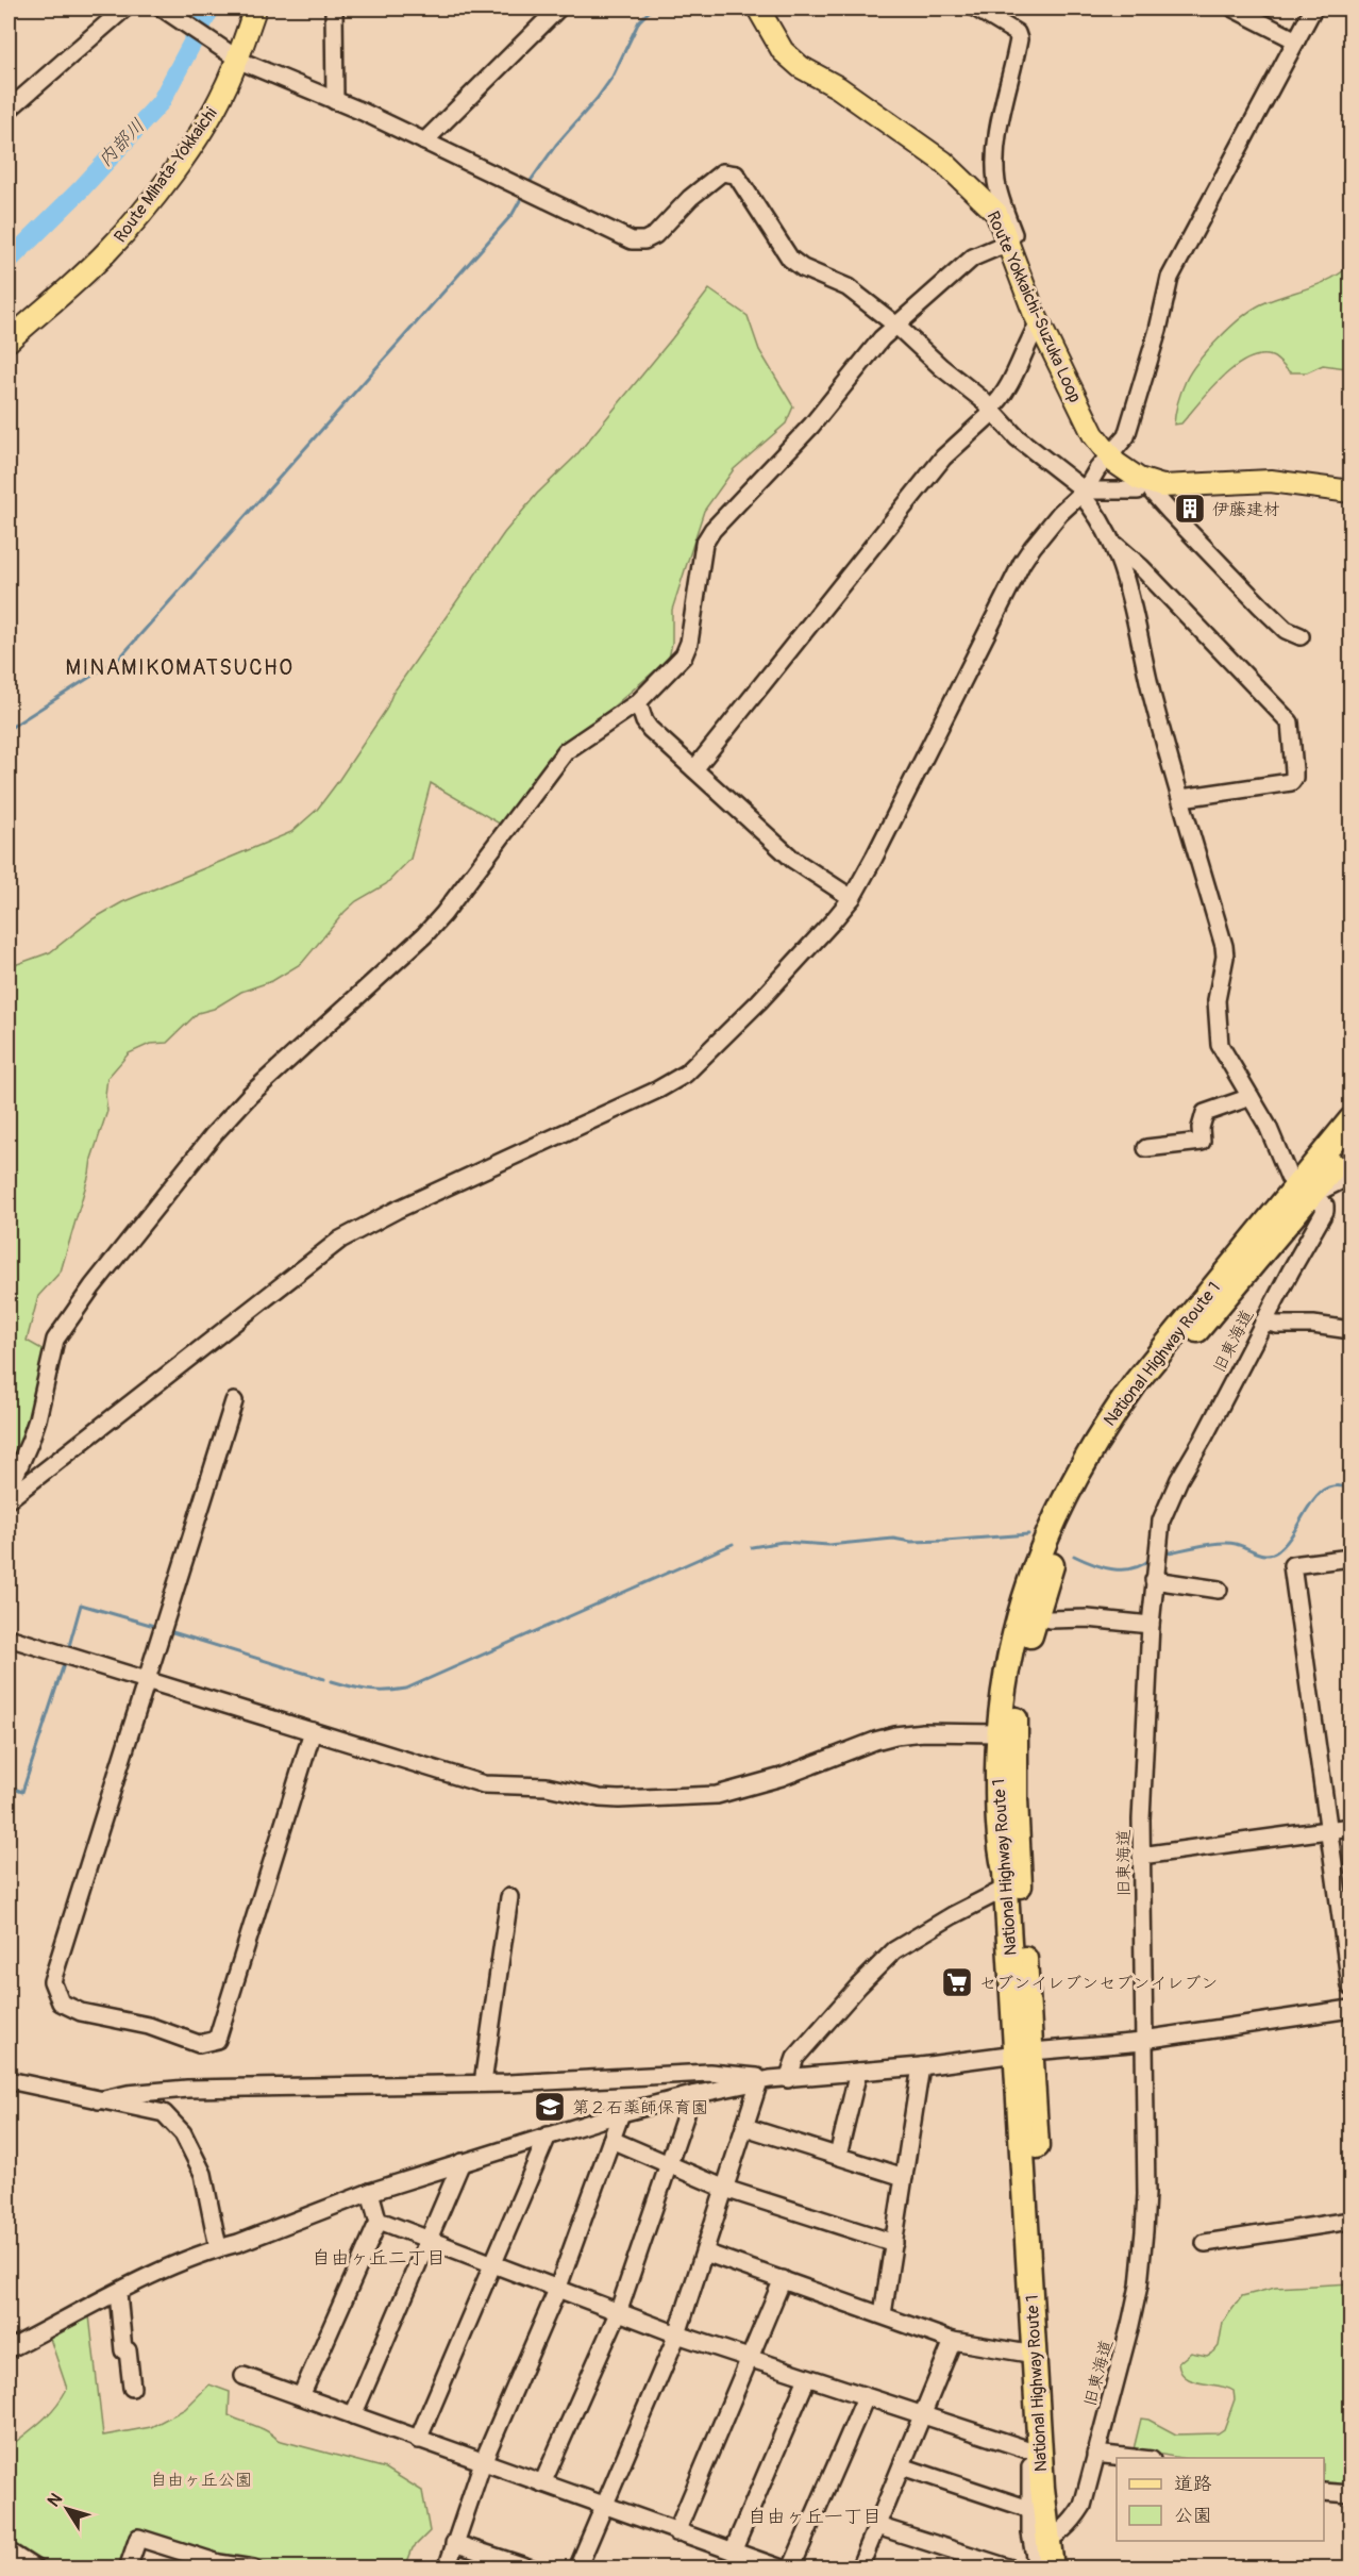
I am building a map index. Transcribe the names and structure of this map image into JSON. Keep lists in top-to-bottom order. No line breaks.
{"streets":{"highway":["National Highway Route 1"],"main road":["Route Mihata-Yokkaichi","Route Yokkaichi-Suzuka Loop"],"street":["旧東海道"]},"crossings":[["旧東海道","National Highway Route 1"]],"districts":["MINAMIKOMATSUCHO","自由ヶ丘二丁目","自由ヶ丘一丁目"],"water":["内部川"],"parks":["自由ヶ丘公園"],"places":{"building":["伊藤建材"],"supermarket":["セブンイレブンセブンイレブン"],"school or university":["第２石薬師保育園"]},"legend":["道路","公園"],"north":"top left"}
